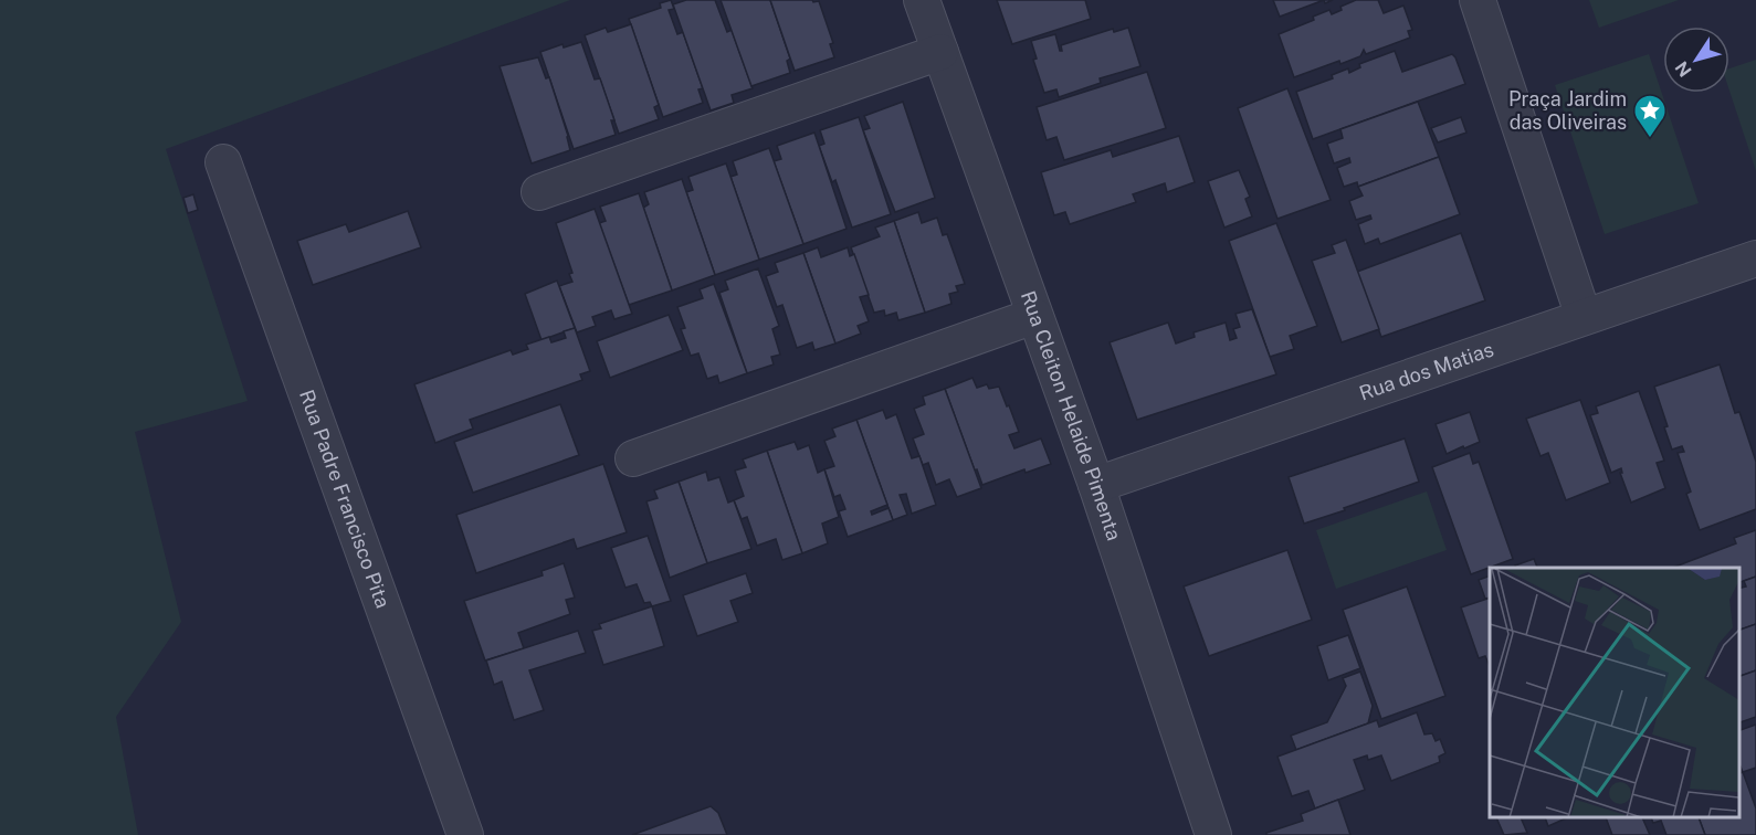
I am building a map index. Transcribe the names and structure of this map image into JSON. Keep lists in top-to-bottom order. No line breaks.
{"streets":{"street":["Rua dos Matias","Rua Cleiton Helaide Pimenta","Rua Padre Francisco Pita"]},"crossings":[["Rua dos Matias","Rua Cleiton Helaide Pimenta"]],"places":{"place":["Praça Jardim das Oliveiras"]},"north":"bottom left"}
